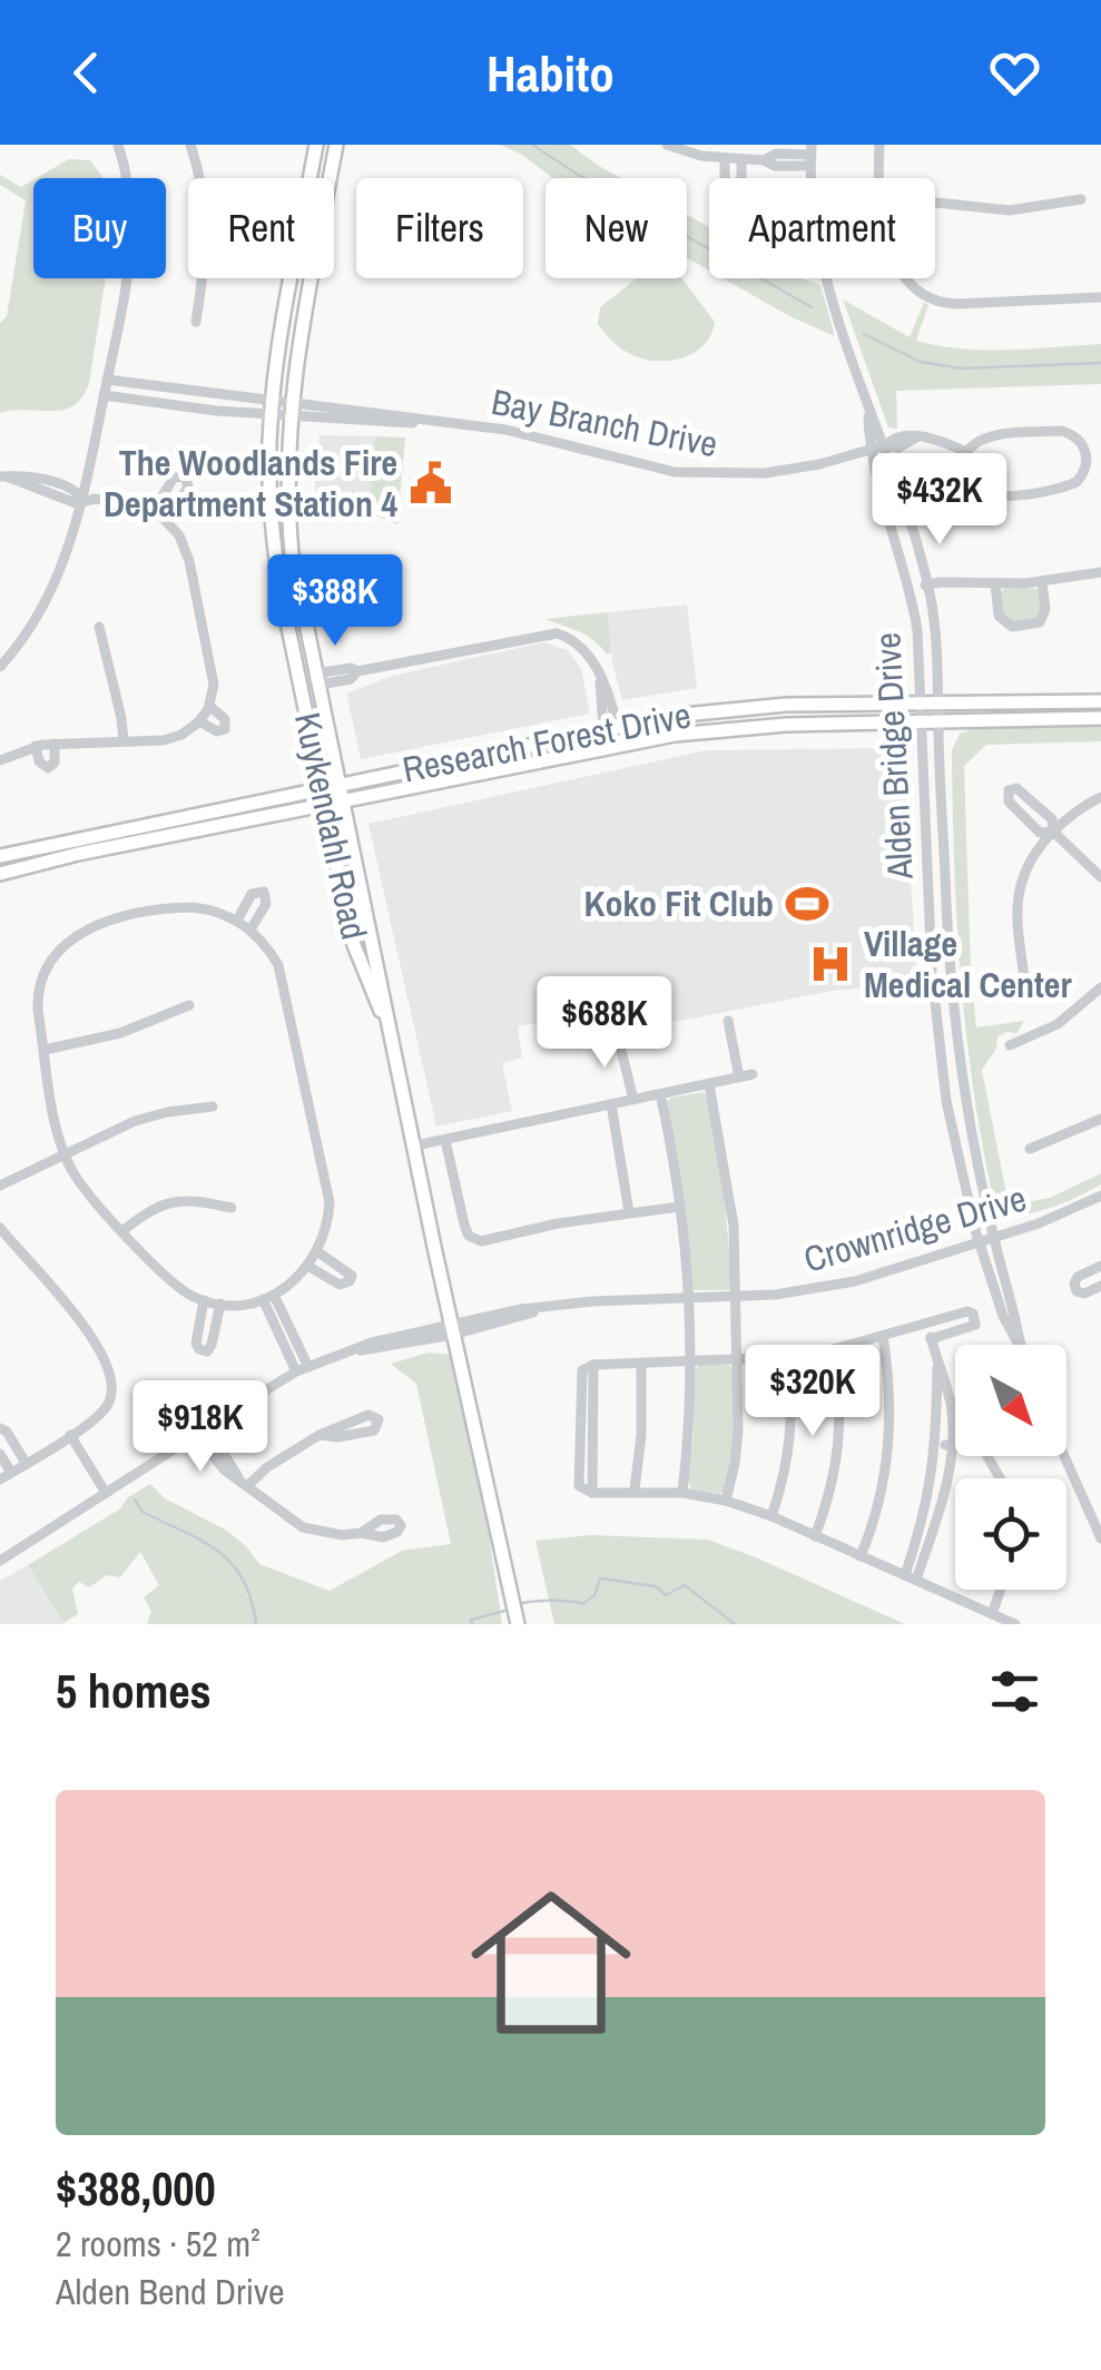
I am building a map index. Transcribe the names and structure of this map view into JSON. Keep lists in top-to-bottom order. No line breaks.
{"streets":{"main road":["Research Forest Drive","Kuykendahl Road"],"street":["Bay Branch Drive","Alden Bridge Drive","Crownridge Drive"]},"crossings":[["Bay Branch Drive","Alden Bridge Drive"],["Bay Branch Drive","Kuykendahl Road"],["Research Forest Drive","Alden Bridge Drive"],["Research Forest Drive","Kuykendahl Road"],["Alden Bridge Drive","Crownridge Drive"],["Kuykendahl Road","Crownridge Drive"]],"places":{"public building":["The Woodlands Fire Department Station 4"],"sports":["Koko Fit Club"],"hospital":["Village Medical Center"]},"north":"bottom right","page":{"header":"Habito","chip":["Buy","Rent","Filters","New","Apartment"],"price":["$432K","$388K","$688K","$320K","$918K"],"heading":"5 homes","list":[{"name":"$388,000","note":"2 rooms · 52 m² · Alden Bend Drive"}]}}
